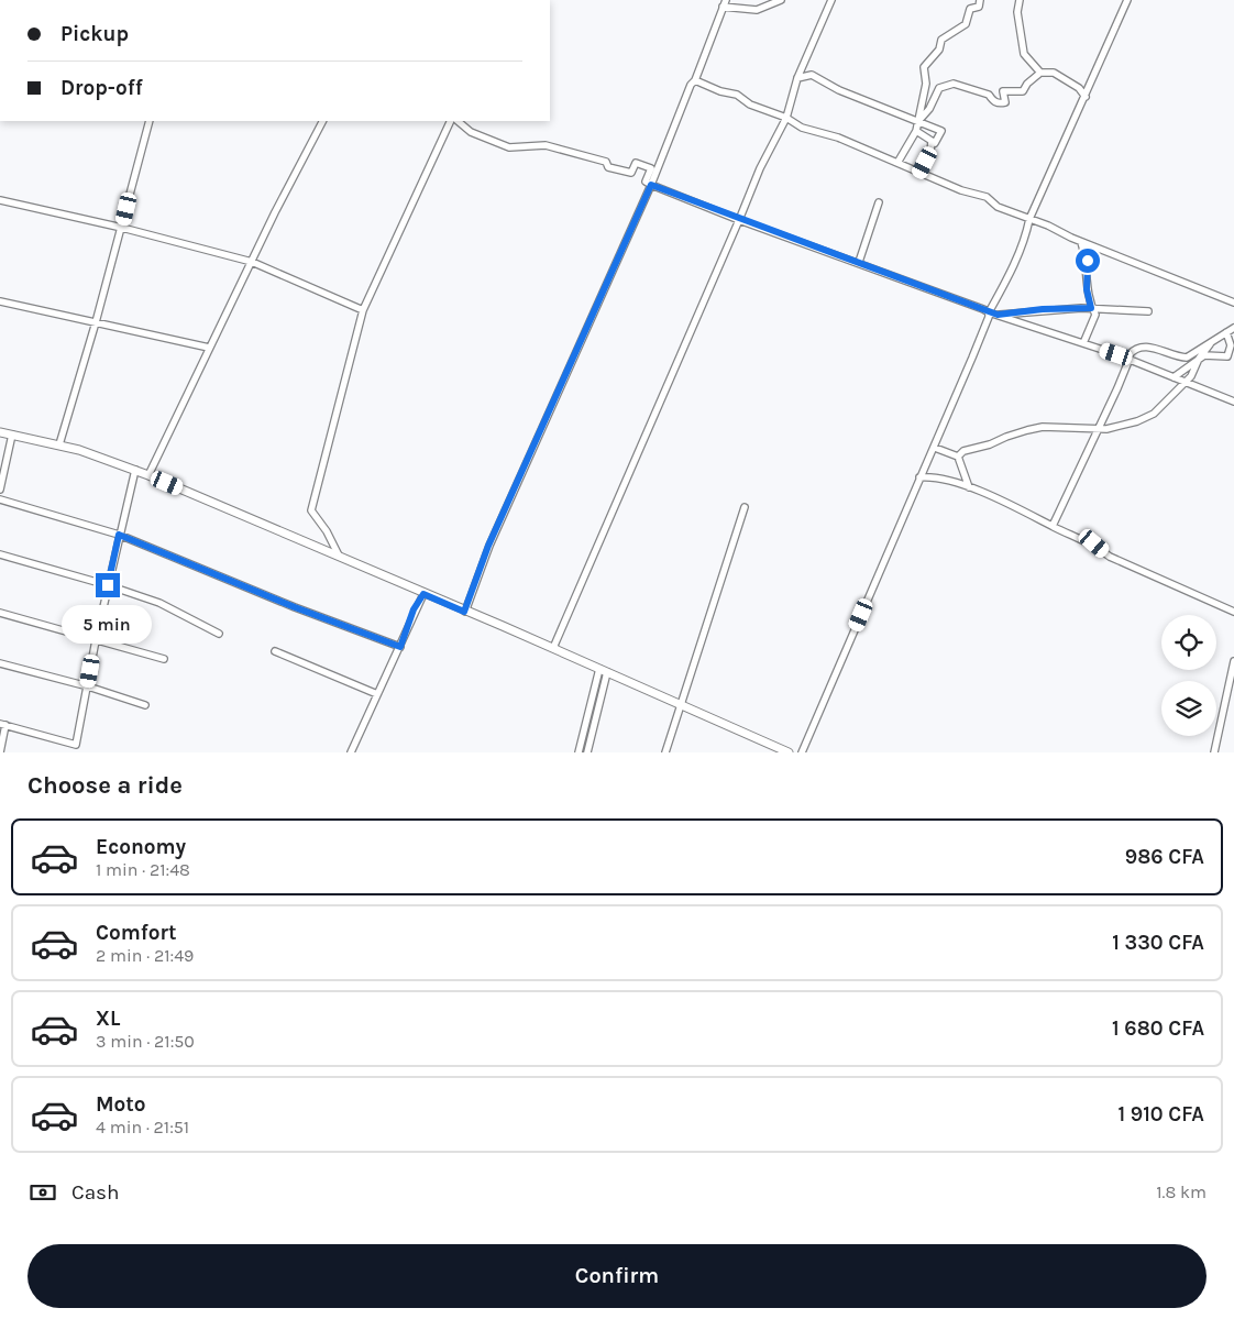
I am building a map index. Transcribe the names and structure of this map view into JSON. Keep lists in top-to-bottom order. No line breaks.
{"page":{"banner":["Pickup","Drop-off"],"bubble":"5 min","heading":"Choose a ride","list":[{"name":"Economy","note":"1 min · 21:48","value":"986 CFA"},{"name":"Comfort","note":"2 min · 21:49","value":"1 330 CFA"},{"name":"XL","note":"3 min · 21:50","value":"1 680 CFA"},{"name":"Moto","note":"4 min · 21:51","value":"1 910 CFA"}],"pay":["Cash","1.8 km"],"buttons":"Confirm"}}
